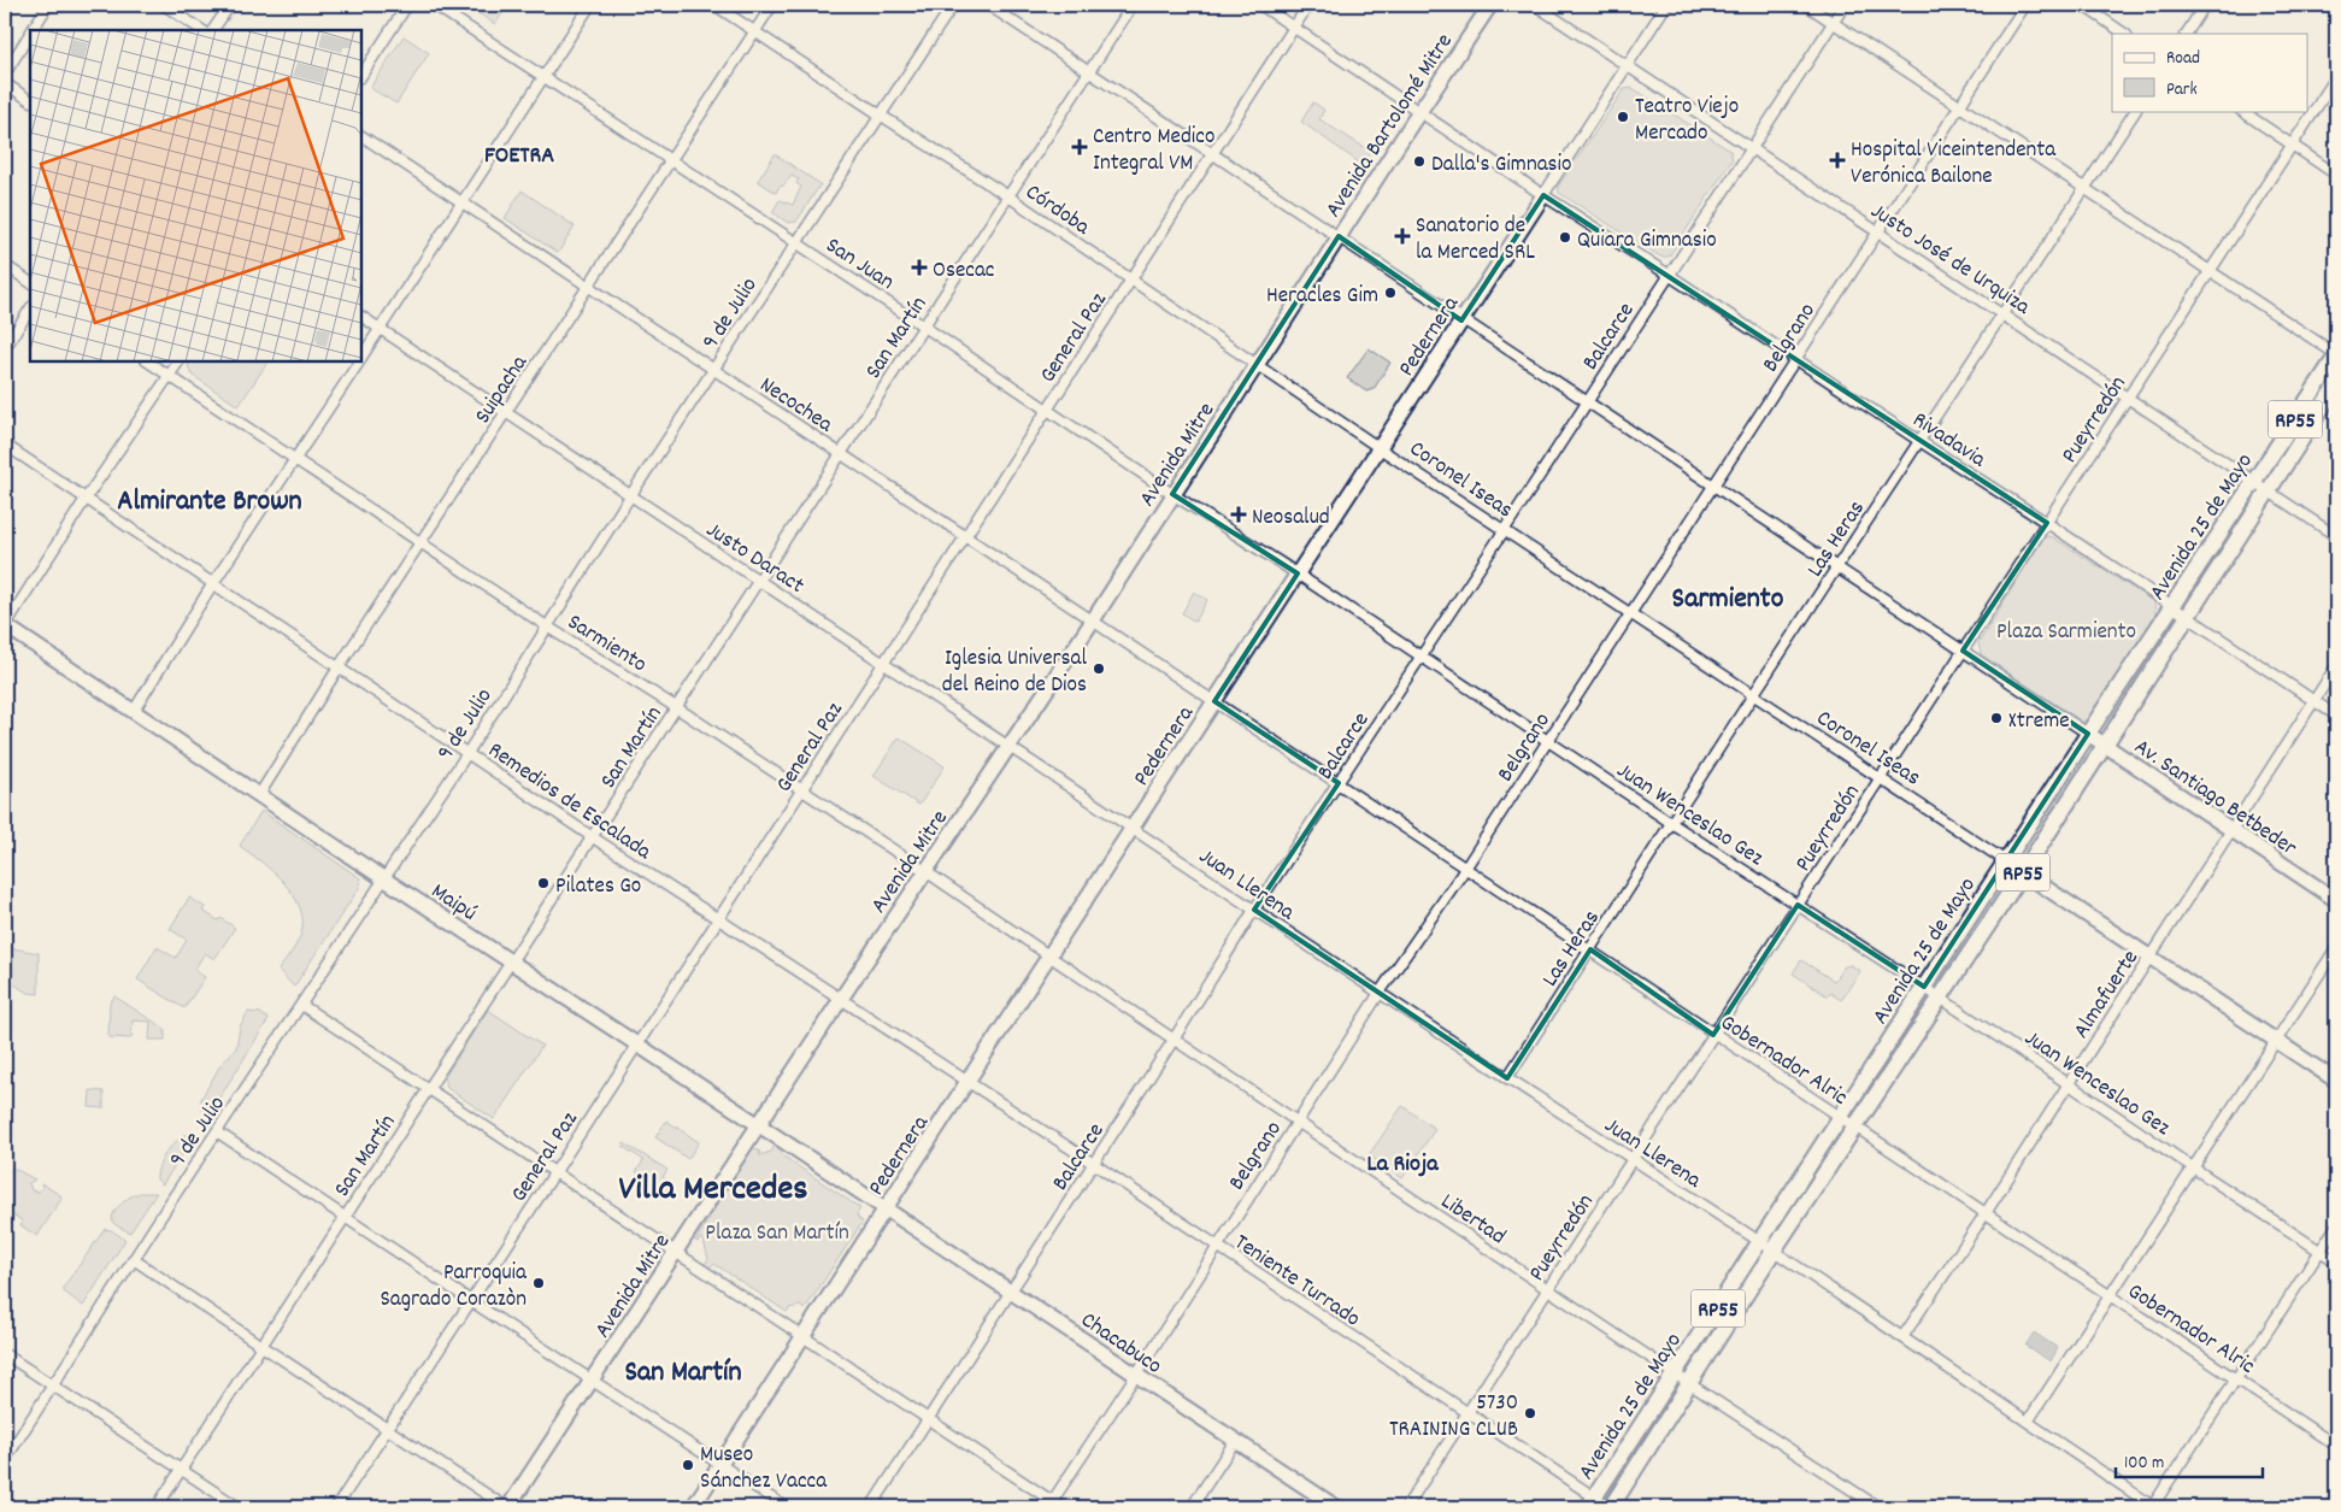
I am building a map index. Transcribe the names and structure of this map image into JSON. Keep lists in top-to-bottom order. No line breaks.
{"streets":{"main road":["RP55","Avenida 25 de Mayo"],"street":["Avenida Bartolomé Mitre","Córdoba","Justo José de Urquiza","San Juan","9 de Julio","Pedernera","Balcarce","San Martín","General Paz","Belgrano","Suipacha","Necochea","Pueyrredón","Rivadavia","Avenida Mitre","Coronel Iseas","Las Heras","Justo Daract","Sarmiento","Av. Santiago Betbeder","Remedios de Escalada","Juan Wenceslao Gez","Juan Llerena","Maipú","Almafuerte","Gobernador Alric","Libertad","Teniente Turrado","Chacabuco"]},"crossings":[["Avenida Bartolomé Mitre","Rivadavia"],["Avenida Bartolomé Mitre","Avenida Mitre"],["Córdoba","9 de Julio"],["Córdoba","Pedernera"],["Córdoba","San Martín"],["Córdoba","General Paz"],["Córdoba","Suipacha"],["Córdoba","Avenida Mitre"],["Córdoba","Coronel Iseas"],["Justo José de Urquiza","Pedernera"],["Justo José de Urquiza","Balcarce"],["Justo José de Urquiza","Belgrano"],["Justo José de Urquiza","Pueyrredón"],["Justo José de Urquiza","Avenida 25 de Mayo"],["Justo José de Urquiza","Las Heras"],["San Juan","9 de Julio"],["San Juan","Pedernera"],["San Juan","San Martín"],["San Juan","General Paz"],["San Juan","Suipacha"],["San Juan","Avenida Mitre"],["San Juan","Juan Wenceslao Gez"],["9 de Julio","Necochea"],["9 de Julio","Justo Daract"],["9 de Julio","Sarmiento"],["9 de Julio","Remedios de Escalada"],["9 de Julio","Maipú"],["Pedernera","Necochea"],["Pedernera","Rivadavia"],["Pedernera","Coronel Iseas"],["Pedernera","Justo Daract"],["Pedernera","Sarmiento"],["Pedernera","Remedios de Escalada"],["Pedernera","Juan Wenceslao Gez"],["Pedernera","Juan Llerena"],["Pedernera","Maipú"],["Pedernera","Gobernador Alric"],["Pedernera","Libertad"],["Pedernera","Teniente Turrado"],["Pedernera","Chacabuco"],["Balcarce","Rivadavia"],["Balcarce","Coronel Iseas"],["Balcarce","Juan Wenceslao Gez"],["Balcarce","Juan Llerena"],["Balcarce","Gobernador Alric"],["Balcarce","Libertad"],["Balcarce","Teniente Turrado"],["Balcarce","Chacabuco"],["San Martín","Necochea"],["San Martín","Justo Daract"],["San Martín","Sarmiento"],["San Martín","Remedios de Escalada"],["San Martín","Maipú"],["General Paz","Necochea"],["General Paz","Rivadavia"],["General Paz","Justo Daract"],["General Paz","Sarmiento"],["General Paz","Remedios de Escalada"],["General Paz","Maipú"],["Belgrano","Rivadavia"],["Belgrano","Coronel Iseas"],["Belgrano","Juan Wenceslao Gez"],["Belgrano","Juan Llerena"],["Belgrano","Gobernador Alric"],["Belgrano","Libertad"],["Belgrano","Teniente Turrado"],["Belgrano","Chacabuco"],["Suipacha","Necochea"],["Suipacha","Justo Daract"],["Suipacha","Sarmiento"],["Suipacha","Remedios de Escalada"],["Suipacha","Maipú"],["Necochea","Avenida Mitre"],["Necochea","Gobernador Alric"],["Pueyrredón","Rivadavia"],["Pueyrredón","Coronel Iseas"],["Pueyrredón","Juan Wenceslao Gez"],["Pueyrredón","Juan Llerena"],["Pueyrredón","Gobernador Alric"],["Pueyrredón","Libertad"],["Pueyrredón","Teniente Turrado"],["Rivadavia","Avenida 25 de Mayo"],["Rivadavia","Las Heras"],["Rivadavia","Almafuerte"],["Avenida Mitre","Justo Daract"],["Avenida Mitre","Sarmiento"],["Avenida Mitre","Remedios de Escalada"],["Avenida Mitre","Maipú"],["Coronel Iseas","Avenida 25 de Mayo"],["Coronel Iseas","Las Heras"],["Coronel Iseas","Almafuerte"],["Avenida 25 de Mayo","Av. Santiago Betbeder"],["Avenida 25 de Mayo","Juan Wenceslao Gez"],["Avenida 25 de Mayo","Juan Llerena"],["Avenida 25 de Mayo","Gobernador Alric"],["Avenida 25 de Mayo","Libertad"],["Avenida 25 de Mayo","Teniente Turrado"],["Las Heras","Juan Wenceslao Gez"],["Las Heras","Juan Llerena"],["Las Heras","Gobernador Alric"],["Justo Daract","Juan Llerena"],["Sarmiento","Libertad"],["Av. Santiago Betbeder","Almafuerte"],["Remedios de Escalada","Teniente Turrado"],["Juan Wenceslao Gez","Almafuerte"],["Juan Llerena","Almafuerte"],["Maipú","Chacabuco"],["Almafuerte","Gobernador Alric"]],"districts":["FOETRA","Almirante Brown","Sarmiento","La Rioja","Villa Mercedes","San Martín"],"parks":["Plaza Sarmiento","Plaza San Martín"],"places":{"other":["Teatro Viejo Mercado","Dalla's Gimnasio","Quiara Gimnasio","Heracles Gim","Iglesia Universal del Reino de Dios","Xtreme","Pilates Go","Parroquia Sagrado Corazòn","5730 TRAINING CLUB","Museo Sánchez Vacca"],"health":["Centro Medico Integral VM","Hospital Viceintendenta Verónica Bailone","Sanatorio de la Merced SRL","Osecac","Neosalud"]},"legend":["Road","Park"],"scale_bar":"100 m"}
